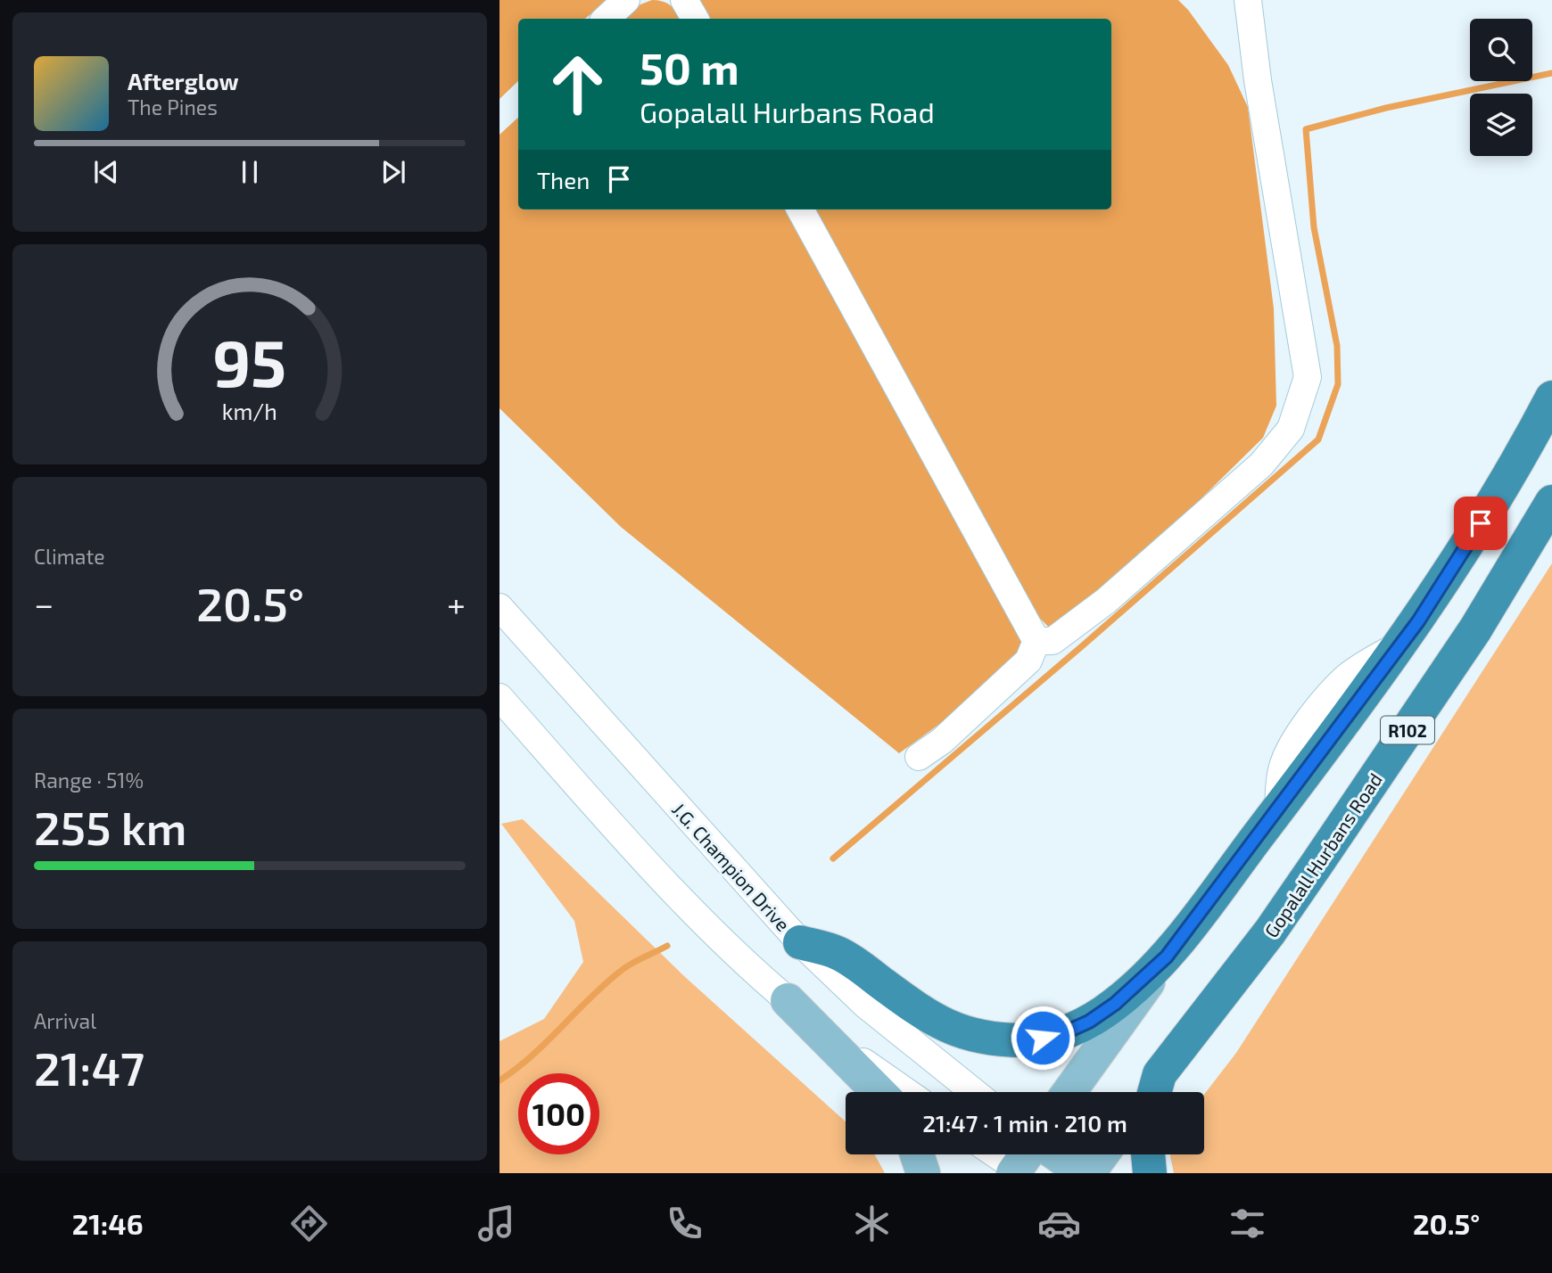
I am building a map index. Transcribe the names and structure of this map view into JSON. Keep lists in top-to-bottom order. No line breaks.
{"streets":{"highway":["R102","Gopalall Hurbans Road"],"street":["J.G. Champion Drive"]},"page":{"turn":["50 m","Gopalall Hurbans Road"],"song":["Afterglow","The Pines"],"then":"Then","tile":["Climate",["Range · 51%","255 km"],["Arrival","21:47"]],"heat":["−","20.5°","+"],"limit":"100","trip":"21:47 · 1 min · 210 m","tabs":["21:46","20.5°"],"gauge":["95","km/h"]}}
